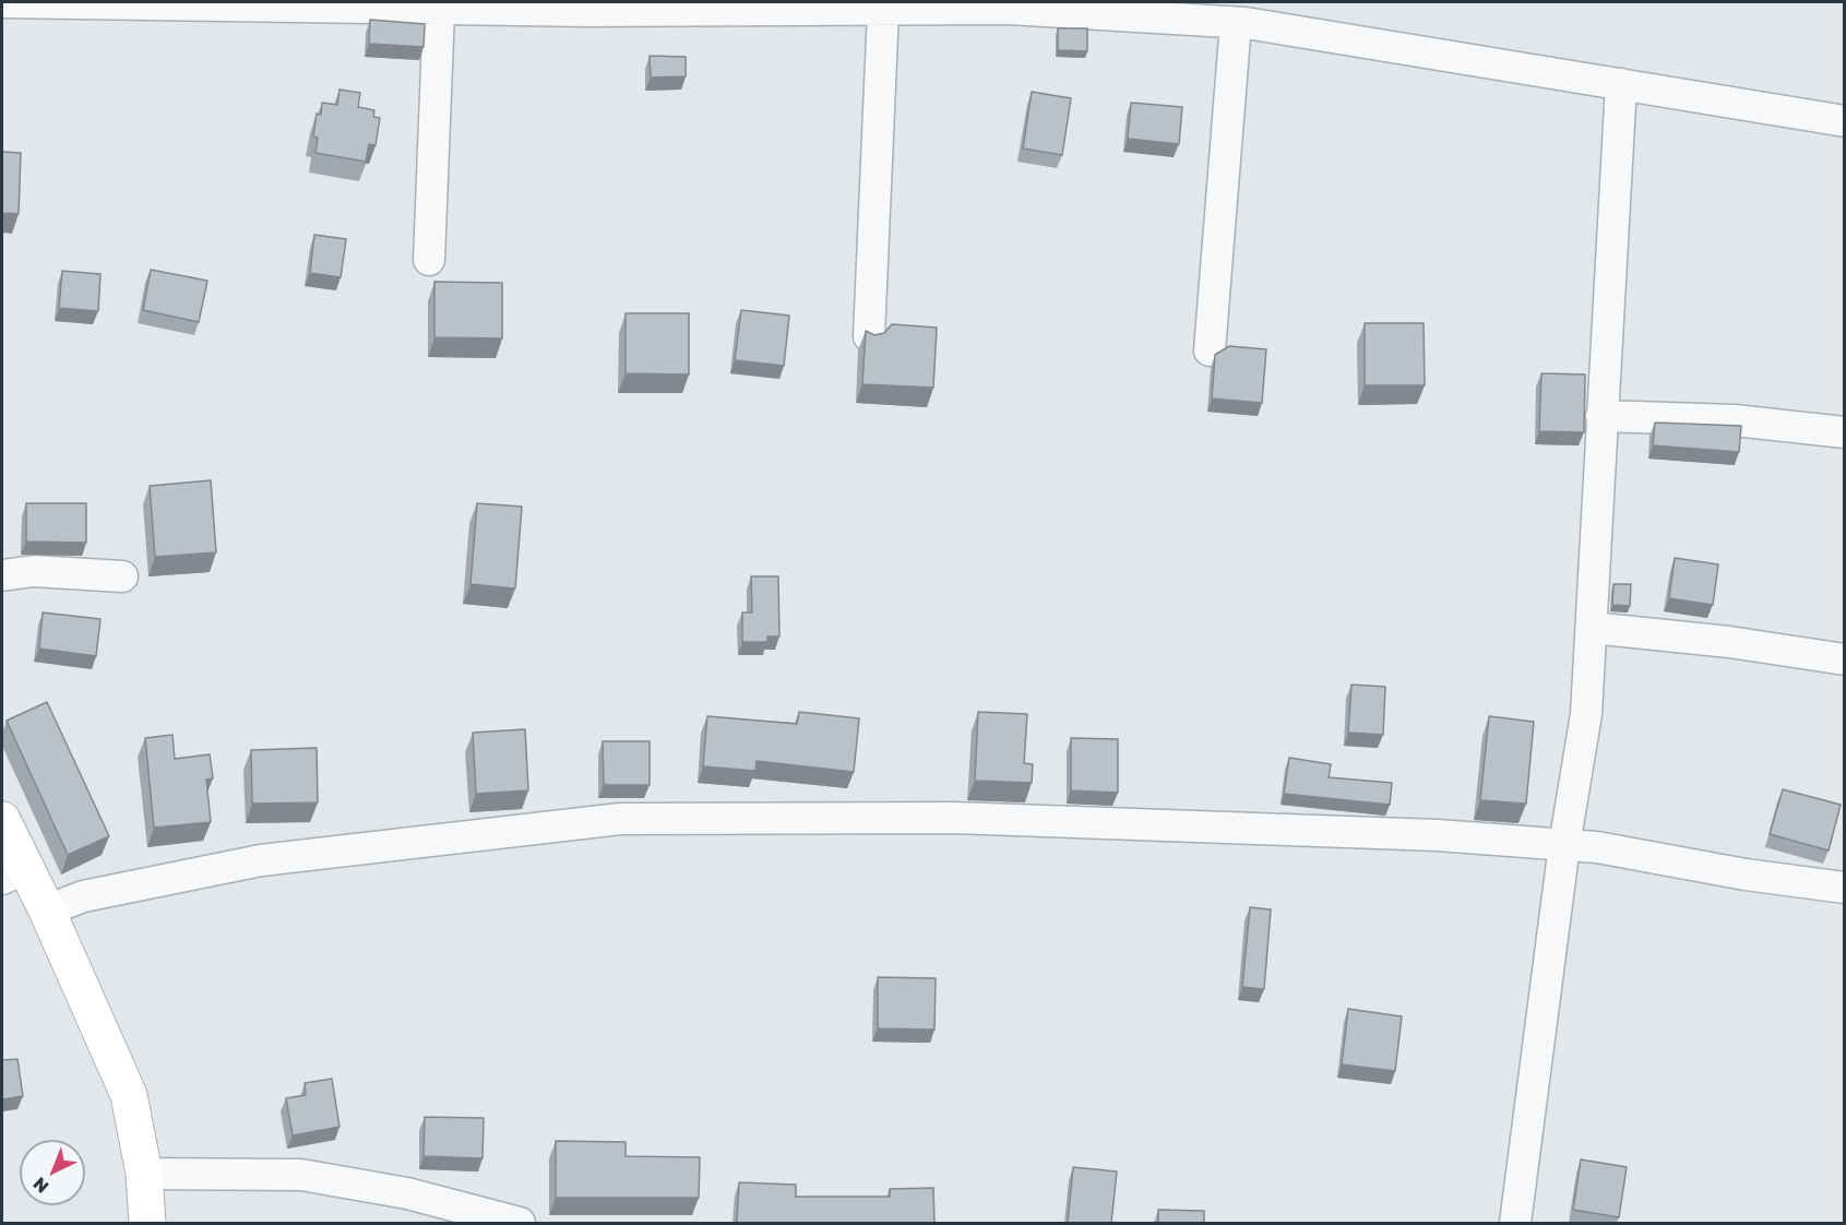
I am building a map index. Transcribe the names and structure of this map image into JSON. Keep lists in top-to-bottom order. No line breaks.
{"north":"bottom left"}
